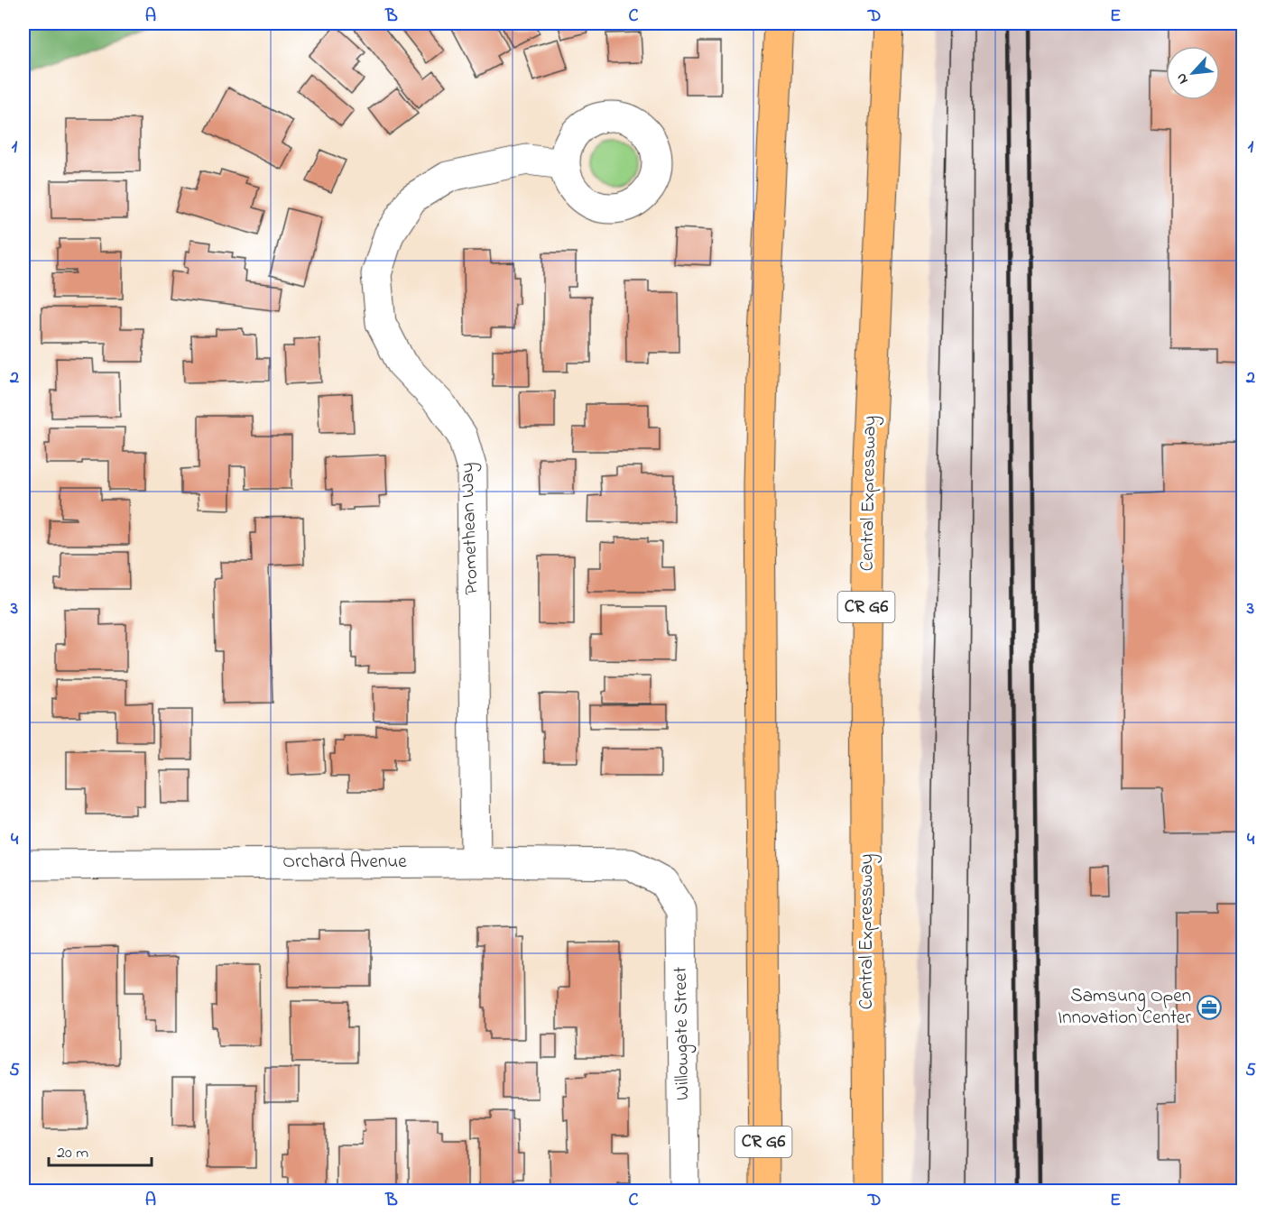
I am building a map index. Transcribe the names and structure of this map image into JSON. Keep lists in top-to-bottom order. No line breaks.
{"streets":{"highway":["Central Expressway","CR G6"],"street":["Promethean Way","Orchard Avenue","Willowgate Street"]},"crossings":[["Promethean Way","Orchard Avenue"],["Orchard Avenue","Willowgate Street"]],"places":{"office":["Samsung Open Innovation Center"]},"scale_bar":"20 m","north":"bottom left","grid":{"columns":["A","B","C","D","E"],"rows":["1","2","3","4","5"]}}
